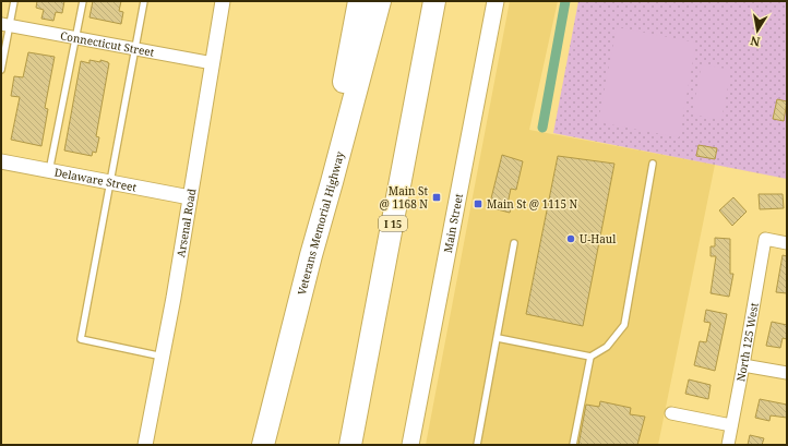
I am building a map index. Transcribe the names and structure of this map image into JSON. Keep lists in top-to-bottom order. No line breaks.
{"streets":{"highway":["Veterans Memorial Highway","I 15"],"main road":["Main Street"],"street":["Connecticut Street","Delaware Street","Arsenal Road","North 125 West"]},"crossings":[["Connecticut Street","Arsenal Road"],["Delaware Street","Arsenal Road"]],"places":{"transit":["Main St @ 1168 N","Main St @ 1115 N"],"other":["U-Haul"]},"north":"bottom"}
